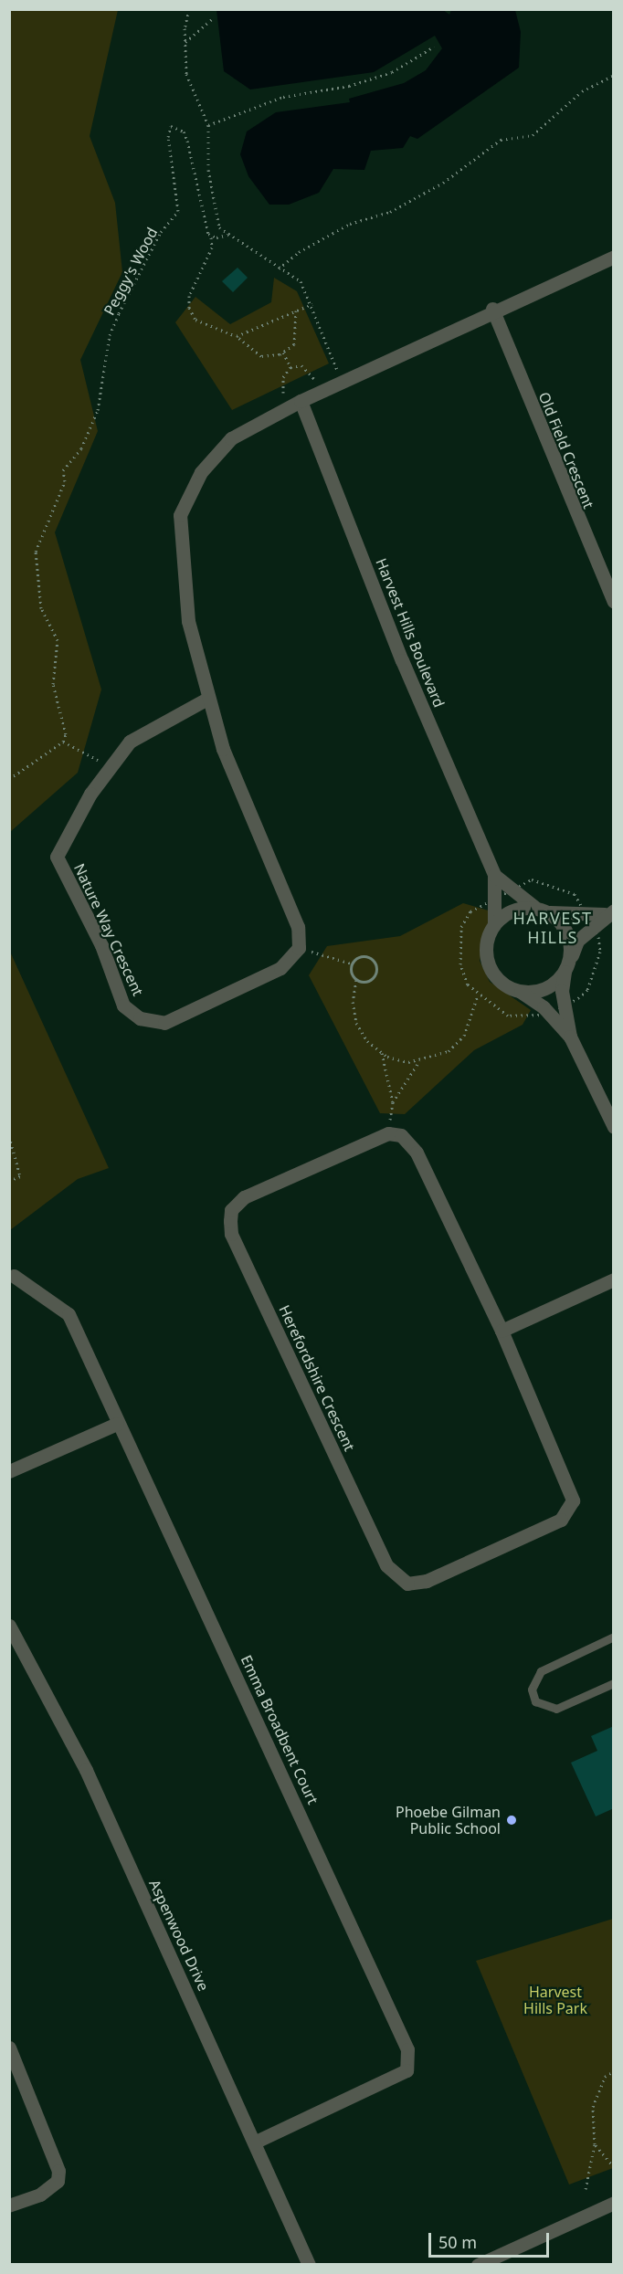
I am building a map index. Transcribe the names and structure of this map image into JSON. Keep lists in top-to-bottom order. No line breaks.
{"streets":{"street":["Old Field Crescent","Harvest Hills Boulevard","Nature Way Crescent","Herefordshire Crescent","Emma Broadbent Court","Aspenwood Drive"],"path":["Peggy's Wood"]},"crossings":[["Emma Broadbent Court","Aspenwood Drive"]],"districts":["HARVEST HILLS"],"parks":["Harvest Hills Park"],"places":["Phoebe Gilman Public School"],"scale_bar":"50 m"}
